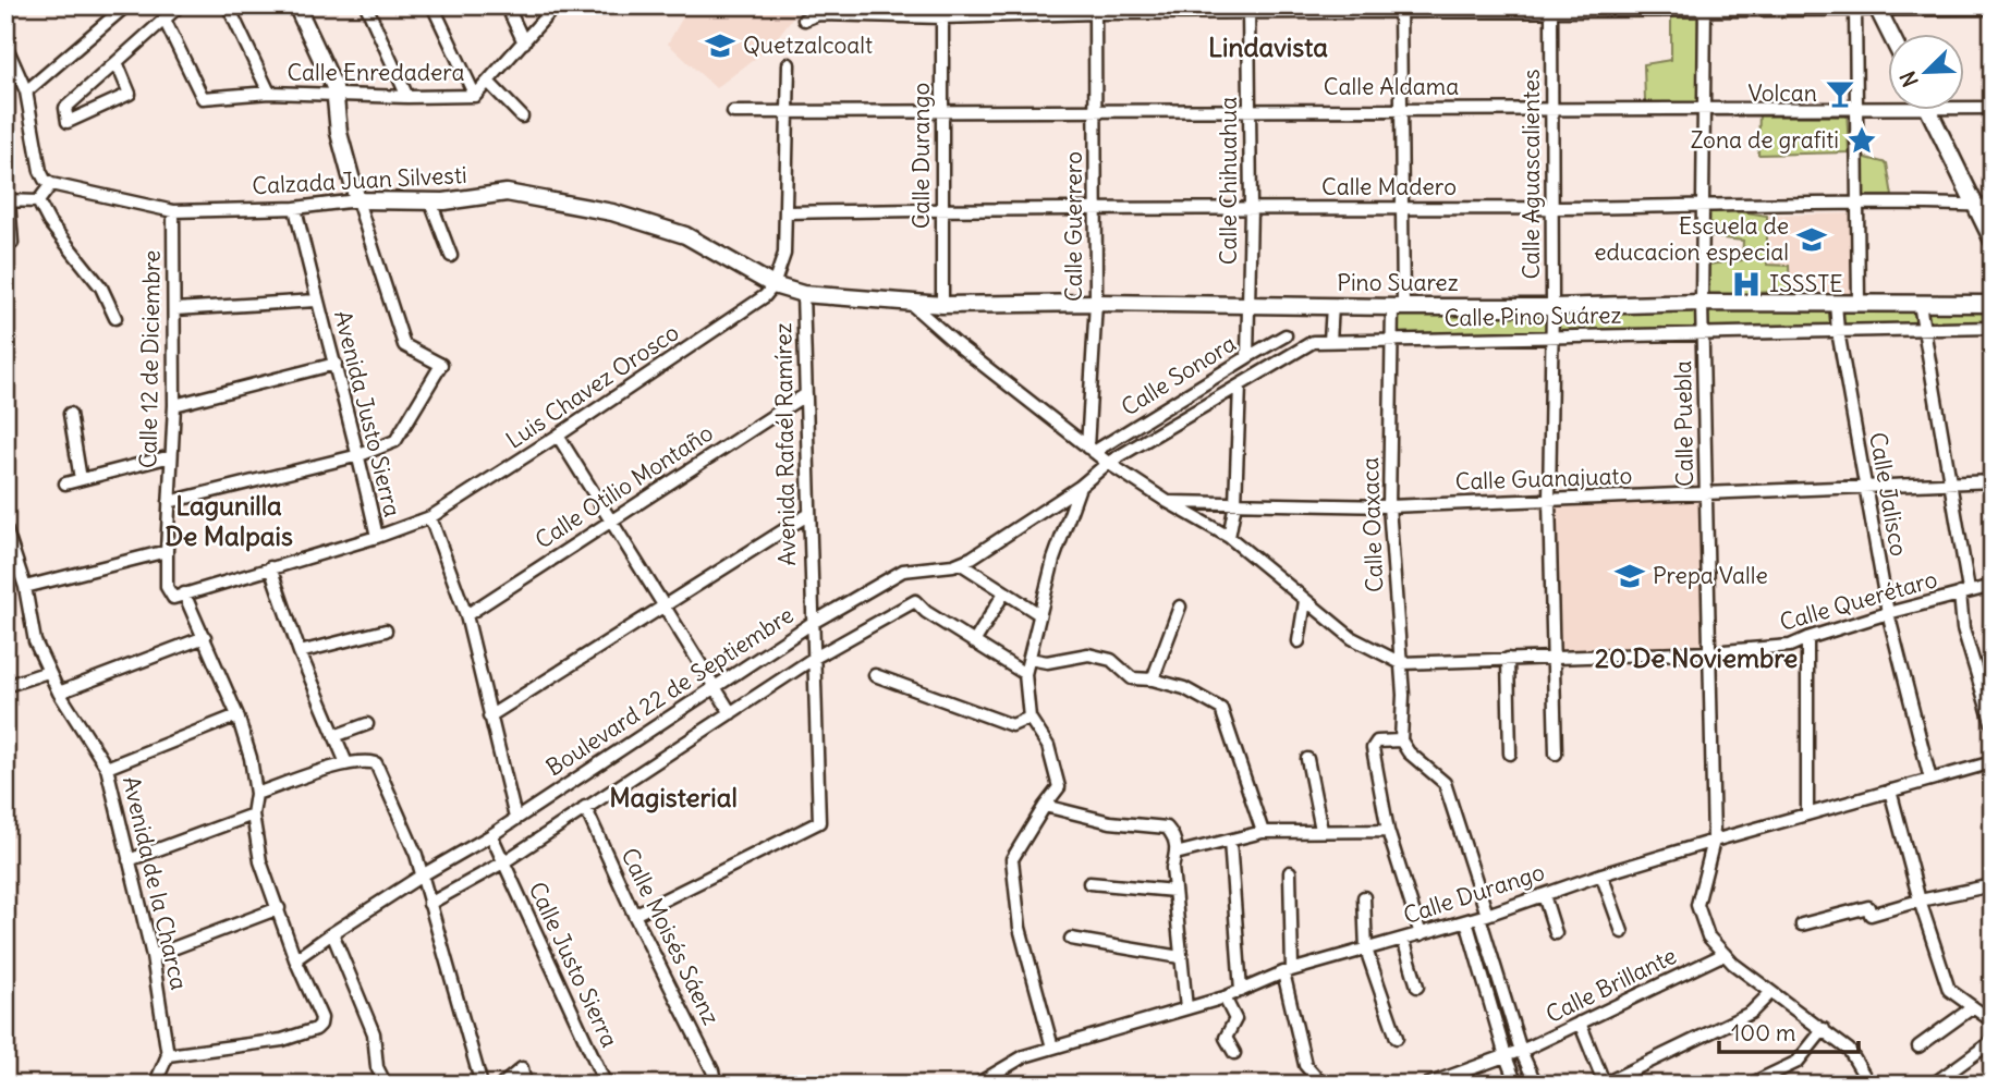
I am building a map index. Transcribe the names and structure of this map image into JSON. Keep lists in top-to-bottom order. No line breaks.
{"streets":{"street":["Calle Enredadera","Calle Aldama","Calle Durango","Calle Aguascalientes","Calzada Juan Silvesti","Calle Chihuahua","Calle Madero","Calle Guerrero","Pino Suarez","Calle Pino Suárez","Calle 12 de Diciembre","Calle Sonora","Luis Chavez Orosco","Avenida Justo Sierra","Calle Puebla","Avenida Rafaél Ramírez","Calle Guanajuato","Calle Otilio Montaño","Calle Jalisco","Calle Oaxaca","Calle Querétaro","Boulevard 22 de Septiembre","Avenida de la Charca","Calle Moisés Sáenz","Calle Justo Sierra","Calle Brillante"]},"crossings":[["Calle Aldama","Calle Durango"],["Calle Aldama","Calle Aguascalientes"],["Calle Aldama","Calle Chihuahua"],["Calle Aldama","Calle Guerrero"],["Calle Aldama","Calle Puebla"],["Calle Aldama","Calle Oaxaca"],["Calle Durango","Calle Madero"],["Calle Durango","Pino Suarez"],["Calle Durango","Calle Puebla"],["Calle Durango","Calle Jalisco"],["Calle Aguascalientes","Calle Madero"],["Calle Aguascalientes","Pino Suarez"],["Calle Aguascalientes","Calle Pino Suárez"],["Calle Aguascalientes","Calle Guanajuato"],["Calle Aguascalientes","Calle Querétaro"],["Calzada Juan Silvesti","Pino Suarez"],["Calzada Juan Silvesti","Calle 12 de Diciembre"],["Calzada Juan Silvesti","Luis Chavez Orosco"],["Calzada Juan Silvesti","Avenida Justo Sierra"],["Calzada Juan Silvesti","Avenida Rafaél Ramírez"],["Calle Chihuahua","Calle Madero"],["Calle Chihuahua","Pino Suarez"],["Calle Chihuahua","Calle Sonora"],["Calle Madero","Calle Guerrero"],["Calle Madero","Calle Puebla"],["Calle Madero","Calle Oaxaca"],["Calle Guerrero","Pino Suarez"],["Calle Guerrero","Calle Sonora"],["Pino Suarez","Calle Puebla"],["Pino Suarez","Avenida Rafaél Ramírez"],["Pino Suarez","Calle Jalisco"],["Pino Suarez","Calle Oaxaca"],["Calle Pino Suárez","Calle Puebla"],["Calle Pino Suárez","Calle Jalisco"],["Calle Pino Suárez","Calle Oaxaca"],["Calle 12 de Diciembre","Boulevard 22 de Septiembre"],["Calle 12 de Diciembre","Avenida de la Charca"],["Luis Chavez Orosco","Avenida Justo Sierra"],["Avenida Justo Sierra","Calle Otilio Montaño"],["Avenida Justo Sierra","Boulevard 22 de Septiembre"],["Calle Puebla","Calle Guanajuato"],["Calle Puebla","Calle Querétaro"],["Calle Puebla","Calle Brillante"],["Avenida Rafaél Ramírez","Calle Otilio Montaño"],["Avenida Rafaél Ramírez","Boulevard 22 de Septiembre"],["Avenida Rafaél Ramírez","Calle Moisés Sáenz"],["Calle Guanajuato","Calle Jalisco"],["Calle Guanajuato","Calle Oaxaca"],["Calle Guanajuato","Calle Querétaro"],["Calle Jalisco","Calle Querétaro"],["Calle Oaxaca","Calle Querétaro"],["Boulevard 22 de Septiembre","Calle Justo Sierra"]],"districts":["Lindavista","Lagunilla De Malpais","20 De Noviembre","Magisterial"],"places":{"school or university":["Quetzalcoalt","Escuela de educacion especial","Prepa Valle"],"bar":["Volcan"],"place":["Zona de grafiti"],"hospital":["ISSSTE"]},"scale_bar":"100 m","north":"bottom left"}
